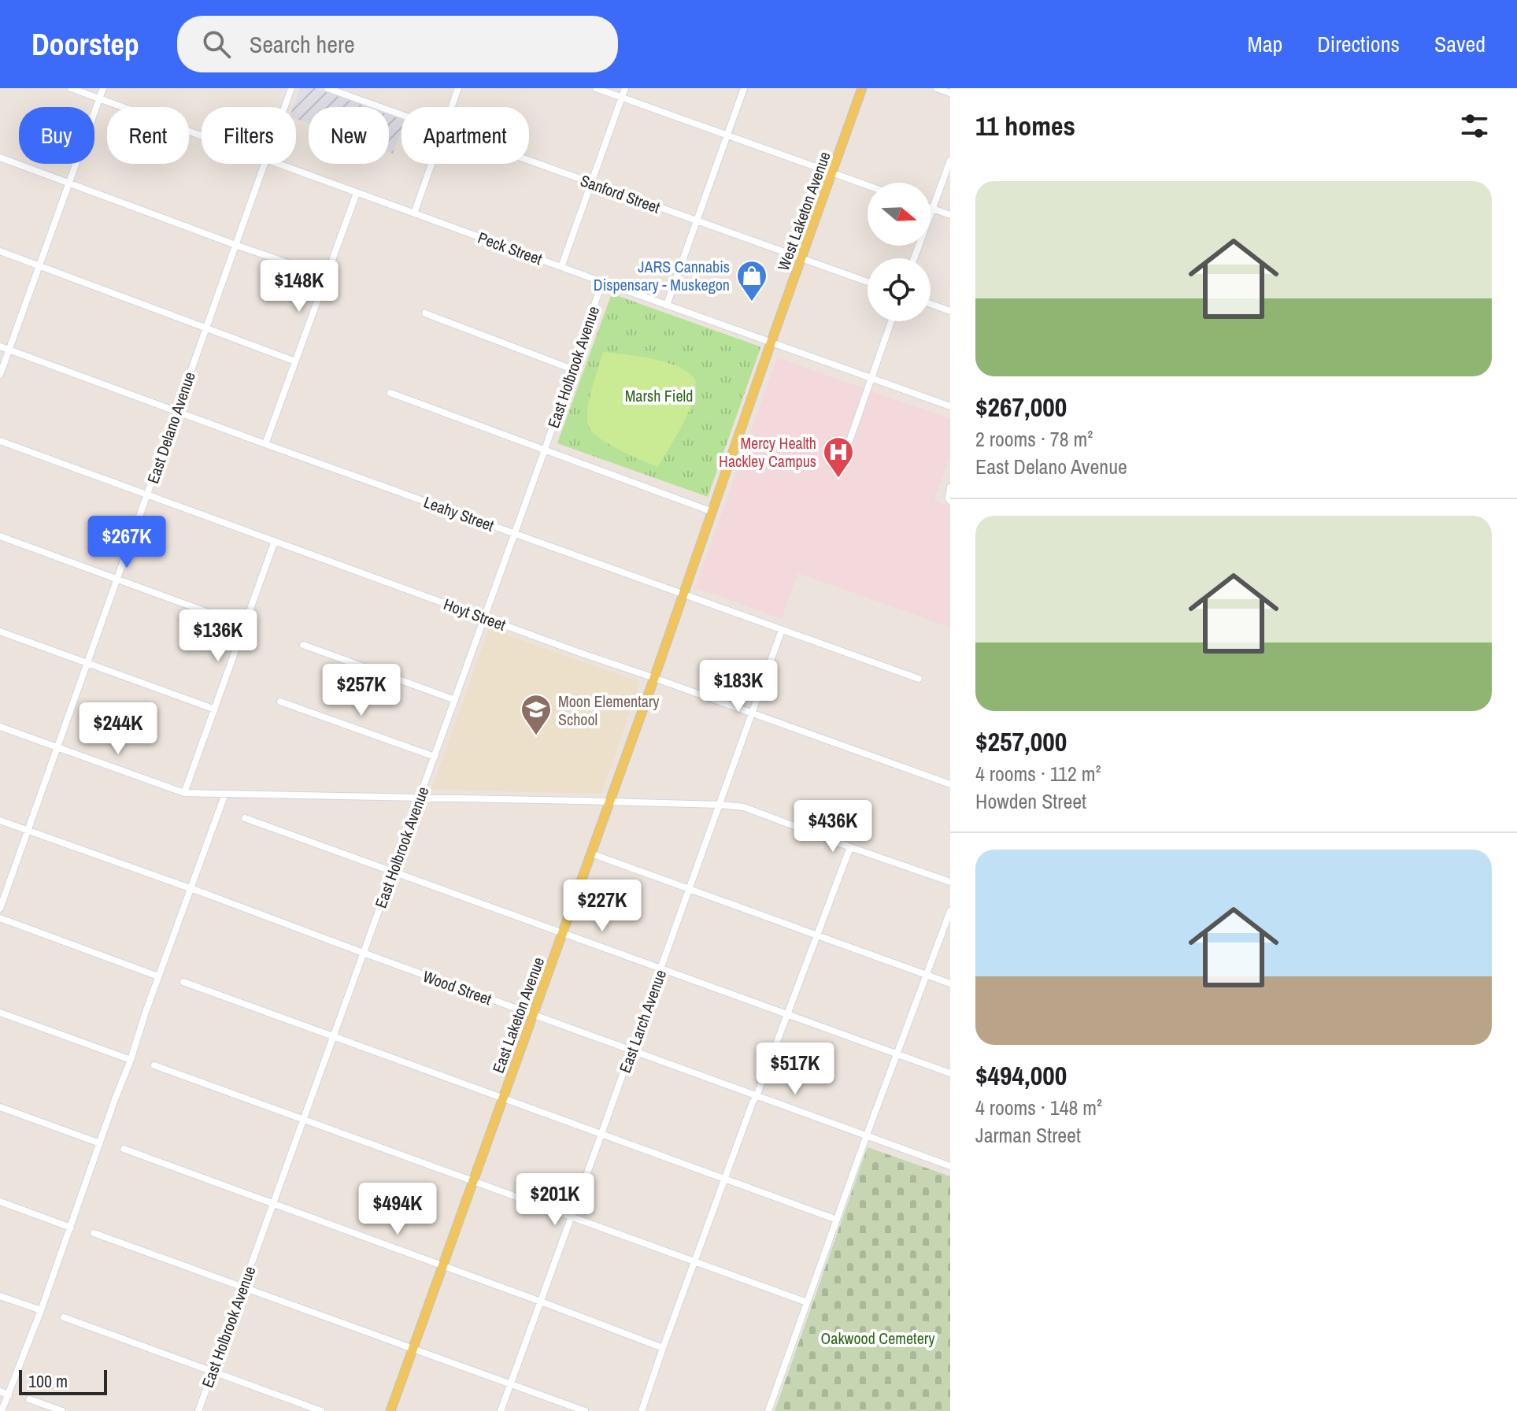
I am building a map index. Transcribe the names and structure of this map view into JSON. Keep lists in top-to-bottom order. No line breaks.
{"streets":{"main road":["West Laketon Avenue","East Laketon Avenue"],"street":["Sanford Street","Peck Street","East Holbrook Avenue","East Delano Avenue","Leahy Street","Hoyt Street","Wood Street","East Larch Avenue"]},"crossings":[["Sanford Street","West Laketon Avenue"],["West Laketon Avenue","Peck Street"],["West Laketon Avenue","East Laketon Avenue"],["Peck Street","East Holbrook Avenue"],["Peck Street","East Laketon Avenue"],["East Holbrook Avenue","Leahy Street"],["East Holbrook Avenue","Hoyt Street"],["East Holbrook Avenue","Wood Street"],["East Delano Avenue","Leahy Street"],["East Delano Avenue","Hoyt Street"],["East Delano Avenue","Wood Street"],["Leahy Street","East Laketon Avenue"],["Leahy Street","East Larch Avenue"],["Hoyt Street","East Laketon Avenue"],["Hoyt Street","East Larch Avenue"],["Wood Street","East Laketon Avenue"],["Wood Street","East Larch Avenue"]],"parks":["Marsh Field","Oakwood Cemetery"],"places":{"shop":["JARS Cannabis Dispensary - Muskegon"],"hospital":["Mercy Health Hackley Campus"],"school or university":["Moon Elementary School"]},"scale_bar":"100 m","north":"right","page":{"header":"Doorstep","search":"Search here","nav":["Map","Directions","Saved"],"heading":"11 homes","chip":["Buy","Rent","Filters","New","Apartment"],"list":[{"name":"$267,000","note":"2 rooms · 78 m² · East Delano Avenue"},{"name":"$257,000","note":"4 rooms · 112 m² · Howden Street"},{"name":"$494,000","note":"4 rooms · 148 m² · Jarman Street"}],"price":["$148K","$267K","$136K","$183K","$257K","$244K","$436K","$227K","$517K","$201K","$494K"],"scale":"100 m"}}
